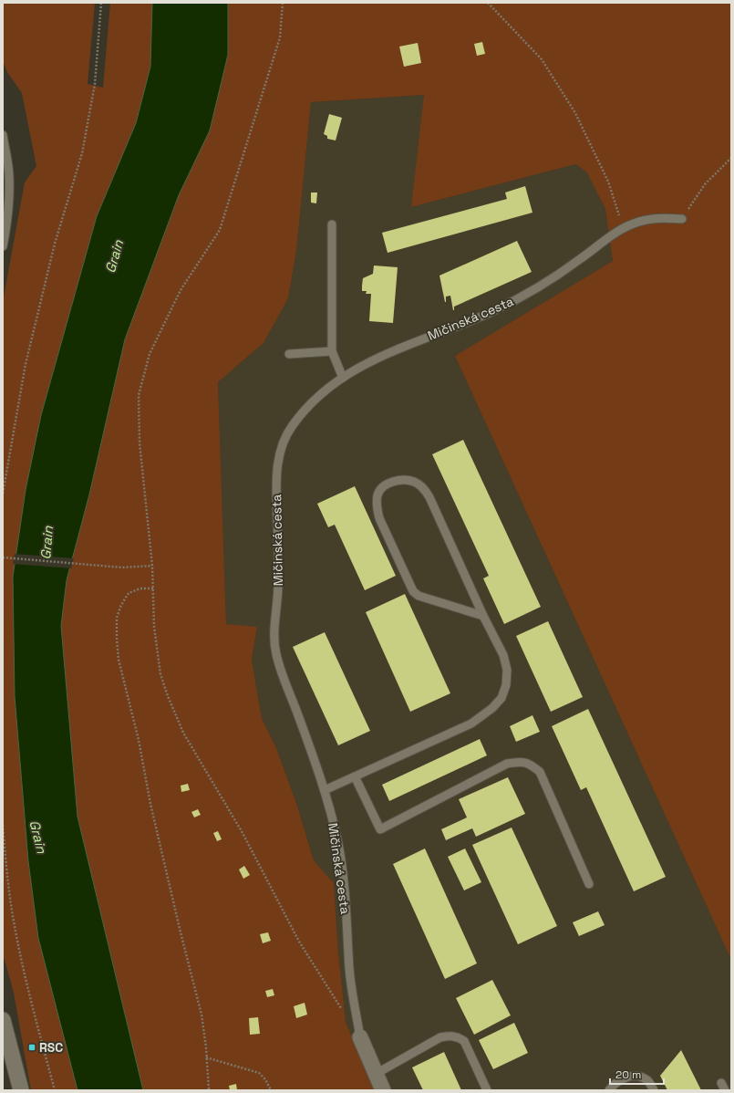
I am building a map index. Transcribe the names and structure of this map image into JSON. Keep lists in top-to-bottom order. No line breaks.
{"streets":{"street":["Mičinská cesta"]},"water":["Grain"],"places":{"transit":["RSC"]},"scale_bar":"20 m"}
